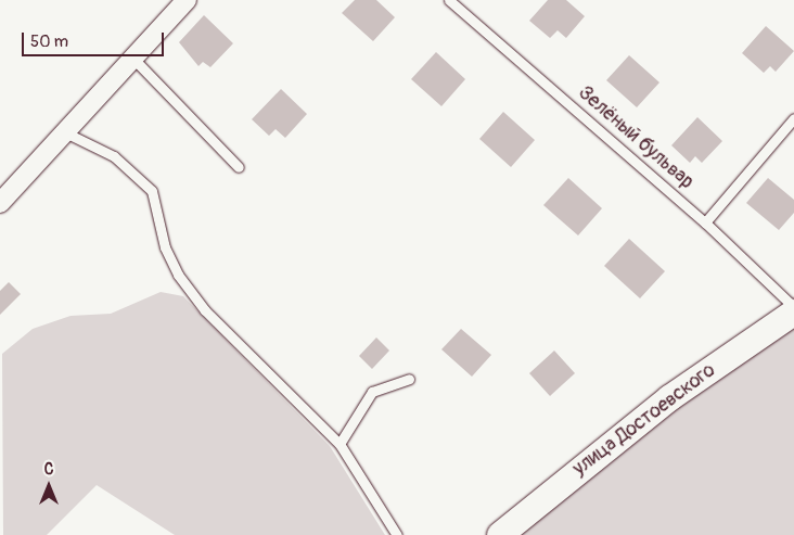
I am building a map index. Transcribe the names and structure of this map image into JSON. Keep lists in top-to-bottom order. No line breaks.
{"streets":{"main road":["улица Достоевского"],"lane":["Зелёный бульвар"]},"scale_bar":"50 m","north":"top"}
